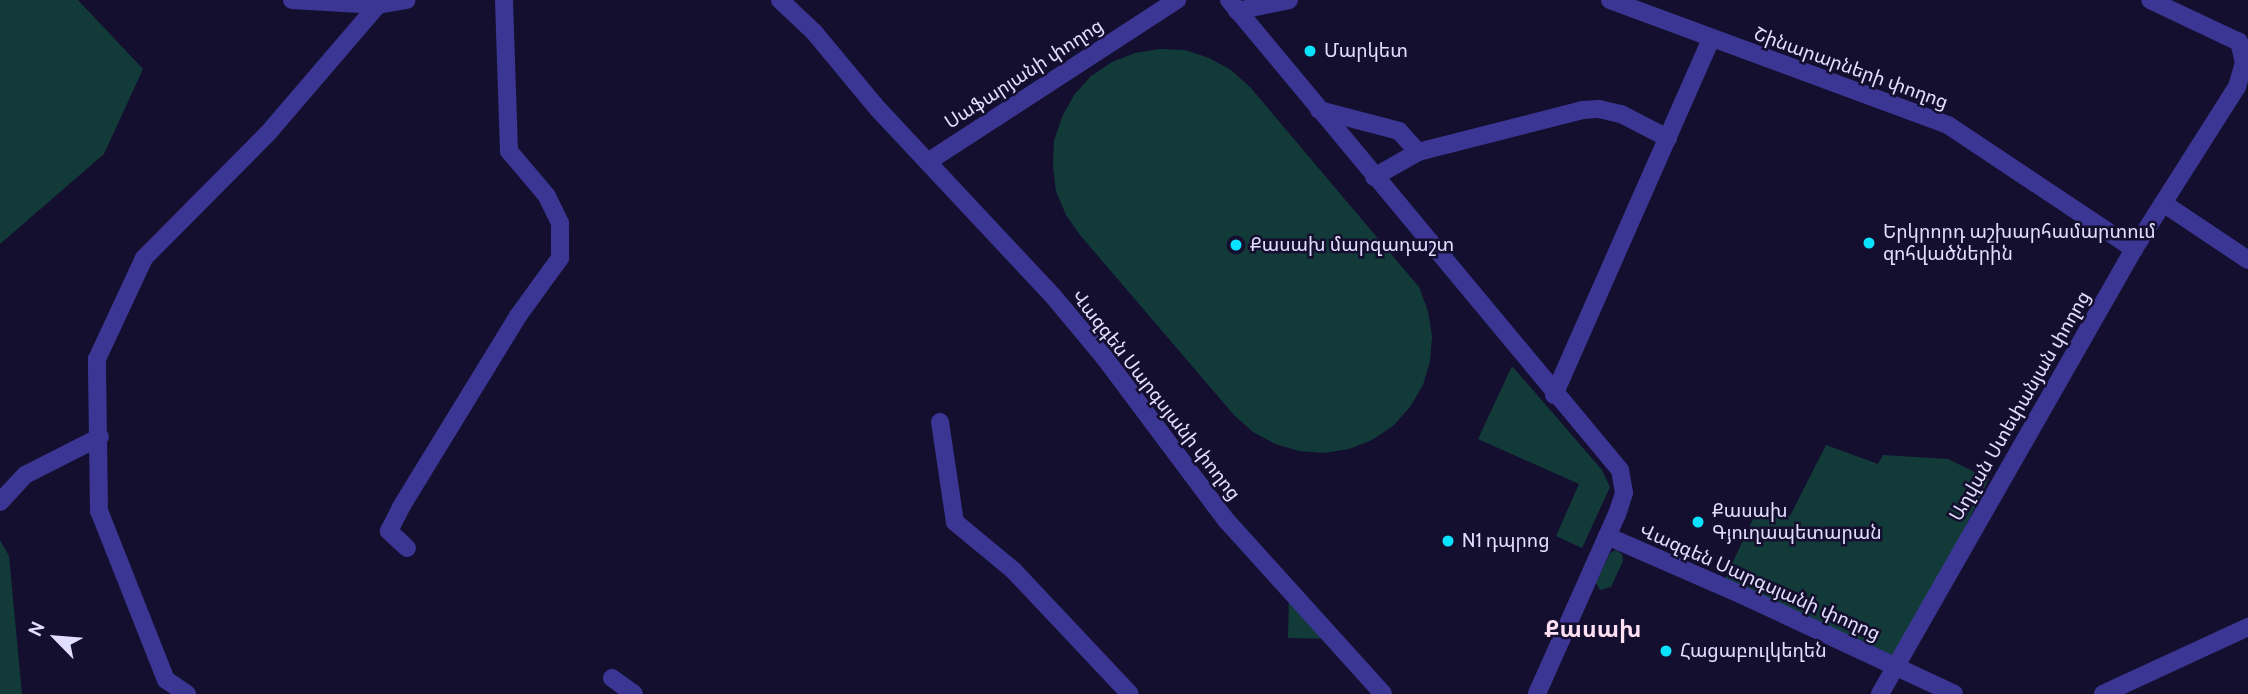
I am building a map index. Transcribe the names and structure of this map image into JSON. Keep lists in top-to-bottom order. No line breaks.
{"streets":{"street":["Շինարարների փողոց","Սաֆարյանի փողոց","Վազգեն Սարգսյանի փողոց","Աղվան Ստեփանյան փողոց"]},"crossings":[["Շինարարների փողոց","Աղվան Ստեփանյան փողոց"],["Սաֆարյանի փողոց","Վազգեն Սարգսյանի փողոց"],["Վազգեն Սարգսյանի փողոց","Աղվան Ստեփանյան փողոց"]],"districts":["Քասախ"],"places":["Մարկետ","Երկրորդ աշխարհամարտում զոհվածներին","Քասախ մարզադաշտ","Քասախ Գյուղապետարան","N1 դպրոց","Հացաբուլկեղեն"],"north":"top left"}
